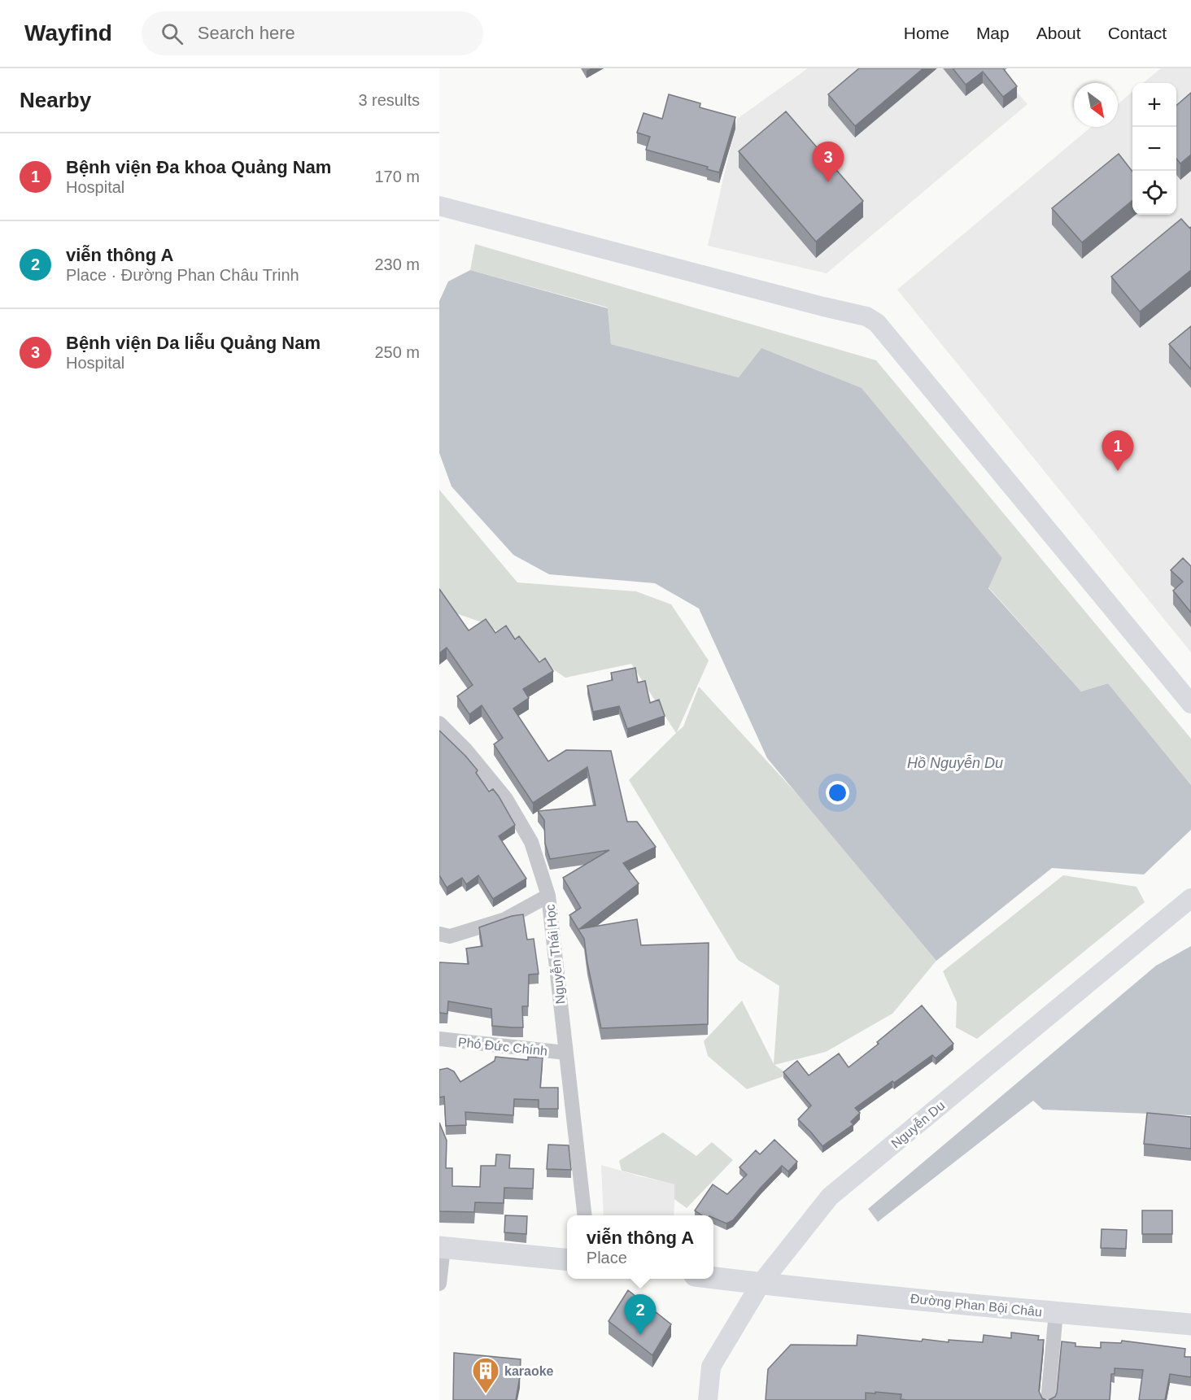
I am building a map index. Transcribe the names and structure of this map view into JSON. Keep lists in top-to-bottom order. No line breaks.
{"streets":{"main road":["Đường Phan Bội Châu"],"street":["Nguyễn Thái Học","Phó Đức Chính","Nguyễn Du"]},"crossings":[["Nguyễn Thái Học","Phó Đức Chính"],["Nguyễn Du","Đường Phan Bội Châu"]],"water":["Hồ Nguyễn Du"],"places":{"building":["karaoke"]},"north":"bottom right","page":{"header":"Wayfind","search":"Search here","nav":["Home","Map","About","Contact"],"heading":["Nearby","3 results"],"map_buttons":["+","−"],"list":[{"mark":"1","name":"Bệnh viện Đa khoa Quảng Nam","note":"Hospital","value":"170 m"},{"mark":"2","name":"viễn thông A","note":"Place · Đường Phan Châu Trinh","value":"230 m"},{"mark":"3","name":"Bệnh viện Da liễu Quảng Nam","note":"Hospital","value":"250 m"}],"pins":["3","1","2"],"popup":["viễn thông A","Place"]}}
